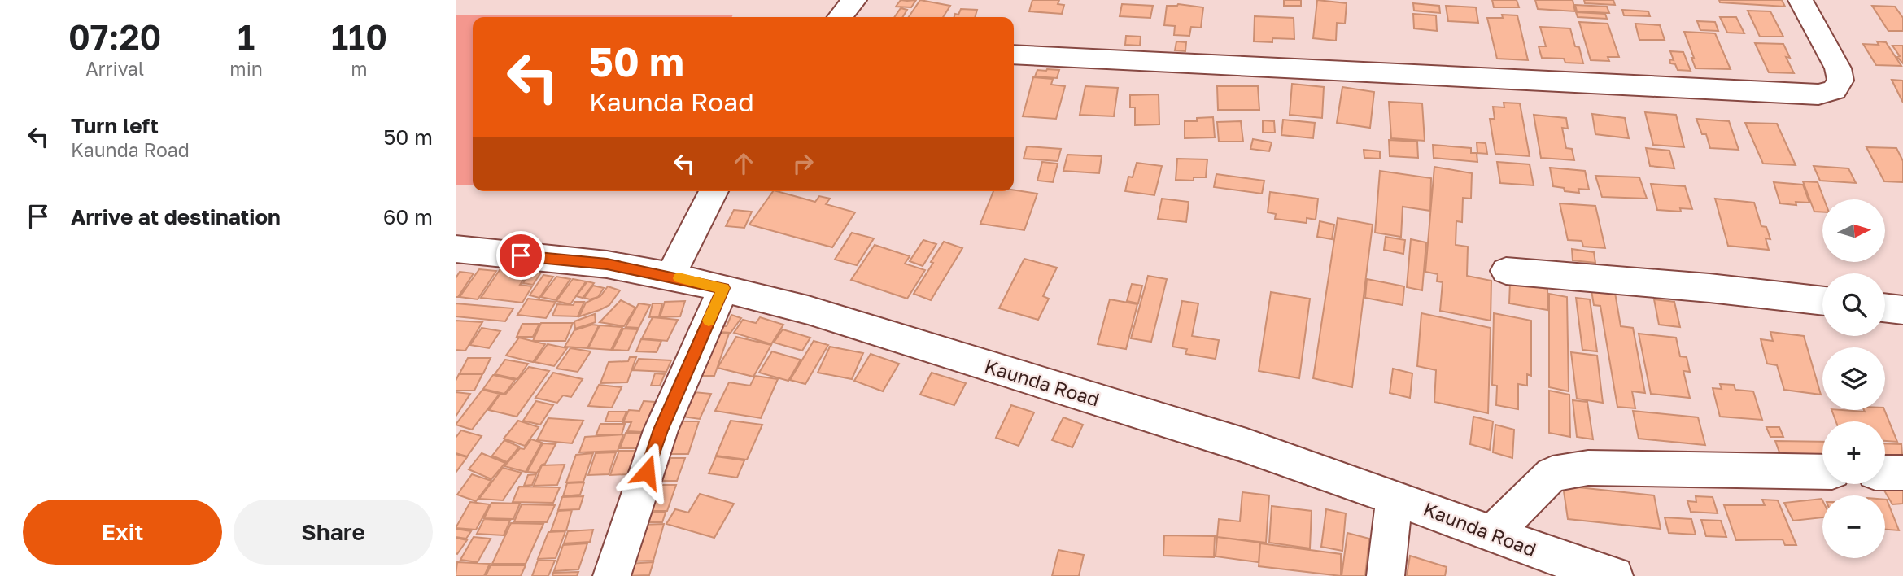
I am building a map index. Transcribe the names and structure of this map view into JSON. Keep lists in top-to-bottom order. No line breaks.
{"streets":{"street":["Kaunda Road"]},"north":"right","page":{"eta":["07:20","Arrival","1","min","110","m"],"turn":["50 m","Kaunda Road"],"list":[{"name":"Turn left","note":"Kaunda Road","value":"50 m"},{"name":"Arrive at destination","value":"60 m"}],"map_buttons":["+","−"],"buttons":["Exit","Share"]}}
